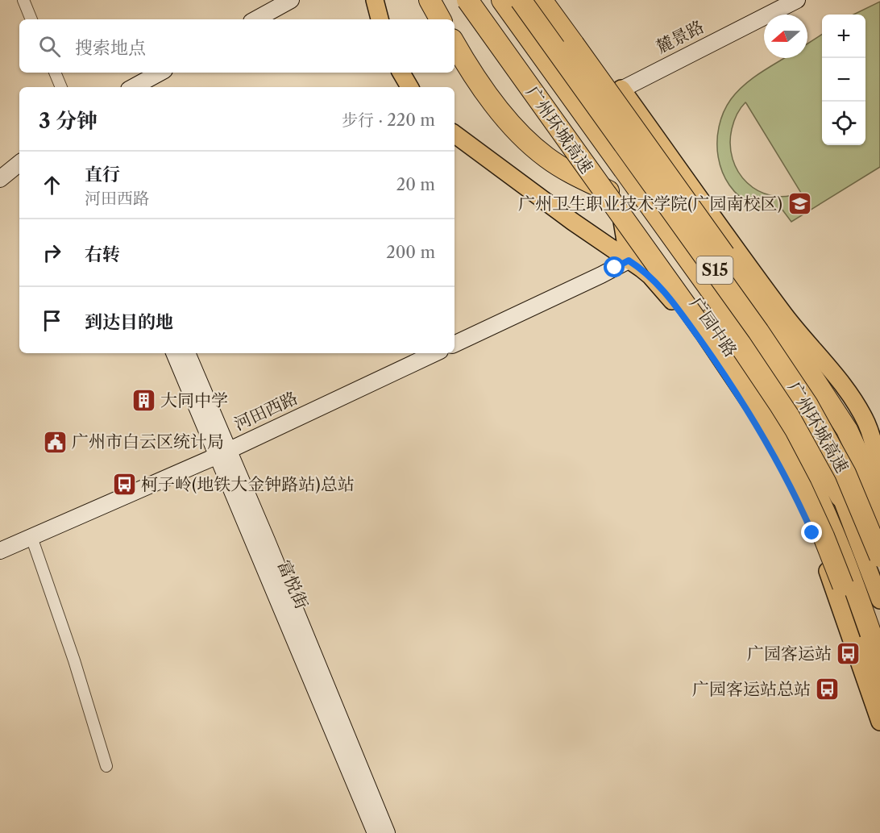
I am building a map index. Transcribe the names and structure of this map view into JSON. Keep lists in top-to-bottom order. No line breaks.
{"streets":{"highway":["广州环城高速","S15","广园中路"],"street":["麓景路","河田西路","富悦街"]},"crossings":[["麓景路","广园中路"],["河田西路","富悦街"]],"places":{"school or university":["广州卫生职业技术学院(广园南校区)"],"building":["大同中学"],"public building":["广州市白云区统计局"],"bus stop":["柯子岭(地铁大金钟路站)总站","广园客运站","广园客运站总站"]},"north":"left","page":{"map_buttons":["+","−"],"search":"搜索地点","heading":["3 分钟","步行 · 220 m"],"list":[["直行","河田西路","20 m"],["右转","200 m"],"到达目的地"]}}
